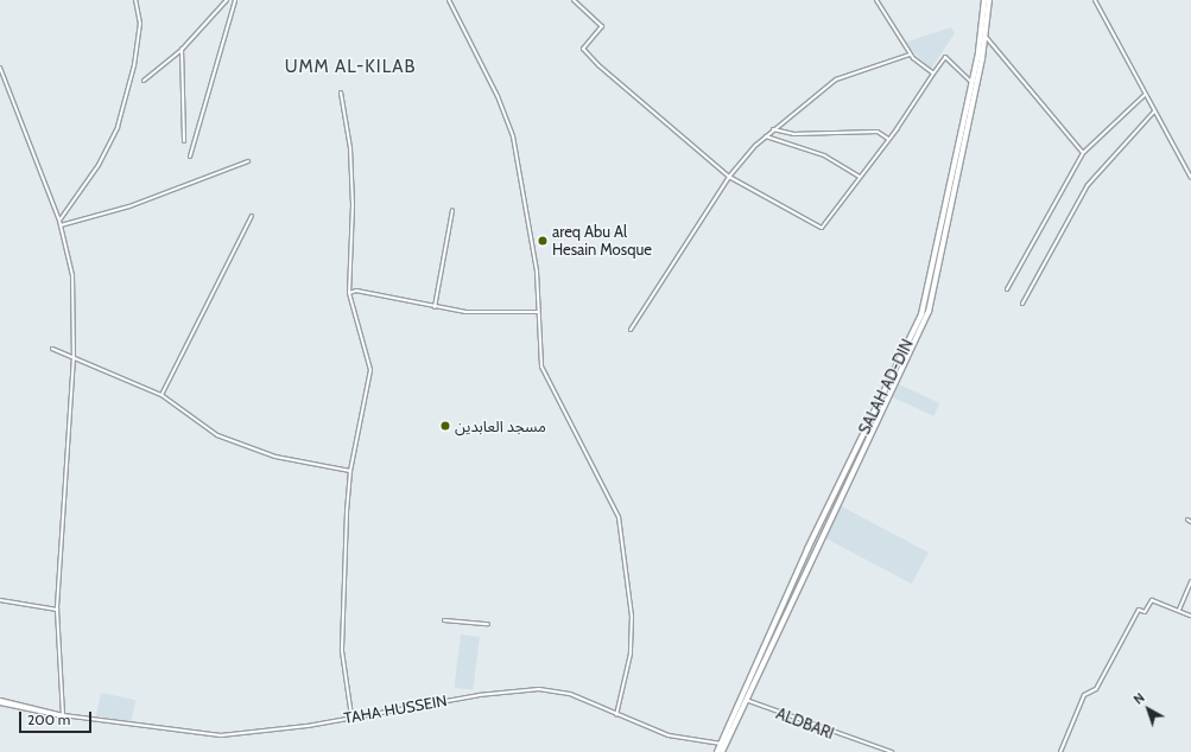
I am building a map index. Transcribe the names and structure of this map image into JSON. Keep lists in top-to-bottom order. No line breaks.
{"streets":{"highway":["SALAH AD-DIN"],"main road":["TAHA HUSSEIN"],"street":["ALDBARI"]},"crossings":[["SALAH AD-DIN","TAHA HUSSEIN"],["SALAH AD-DIN","ALDBARI"]],"districts":["UMM AL-KILAB"],"places":["areq Abu Al Hesain Mosque","مسجد العابدين"],"scale_bar":"200 m","north":"top left"}
